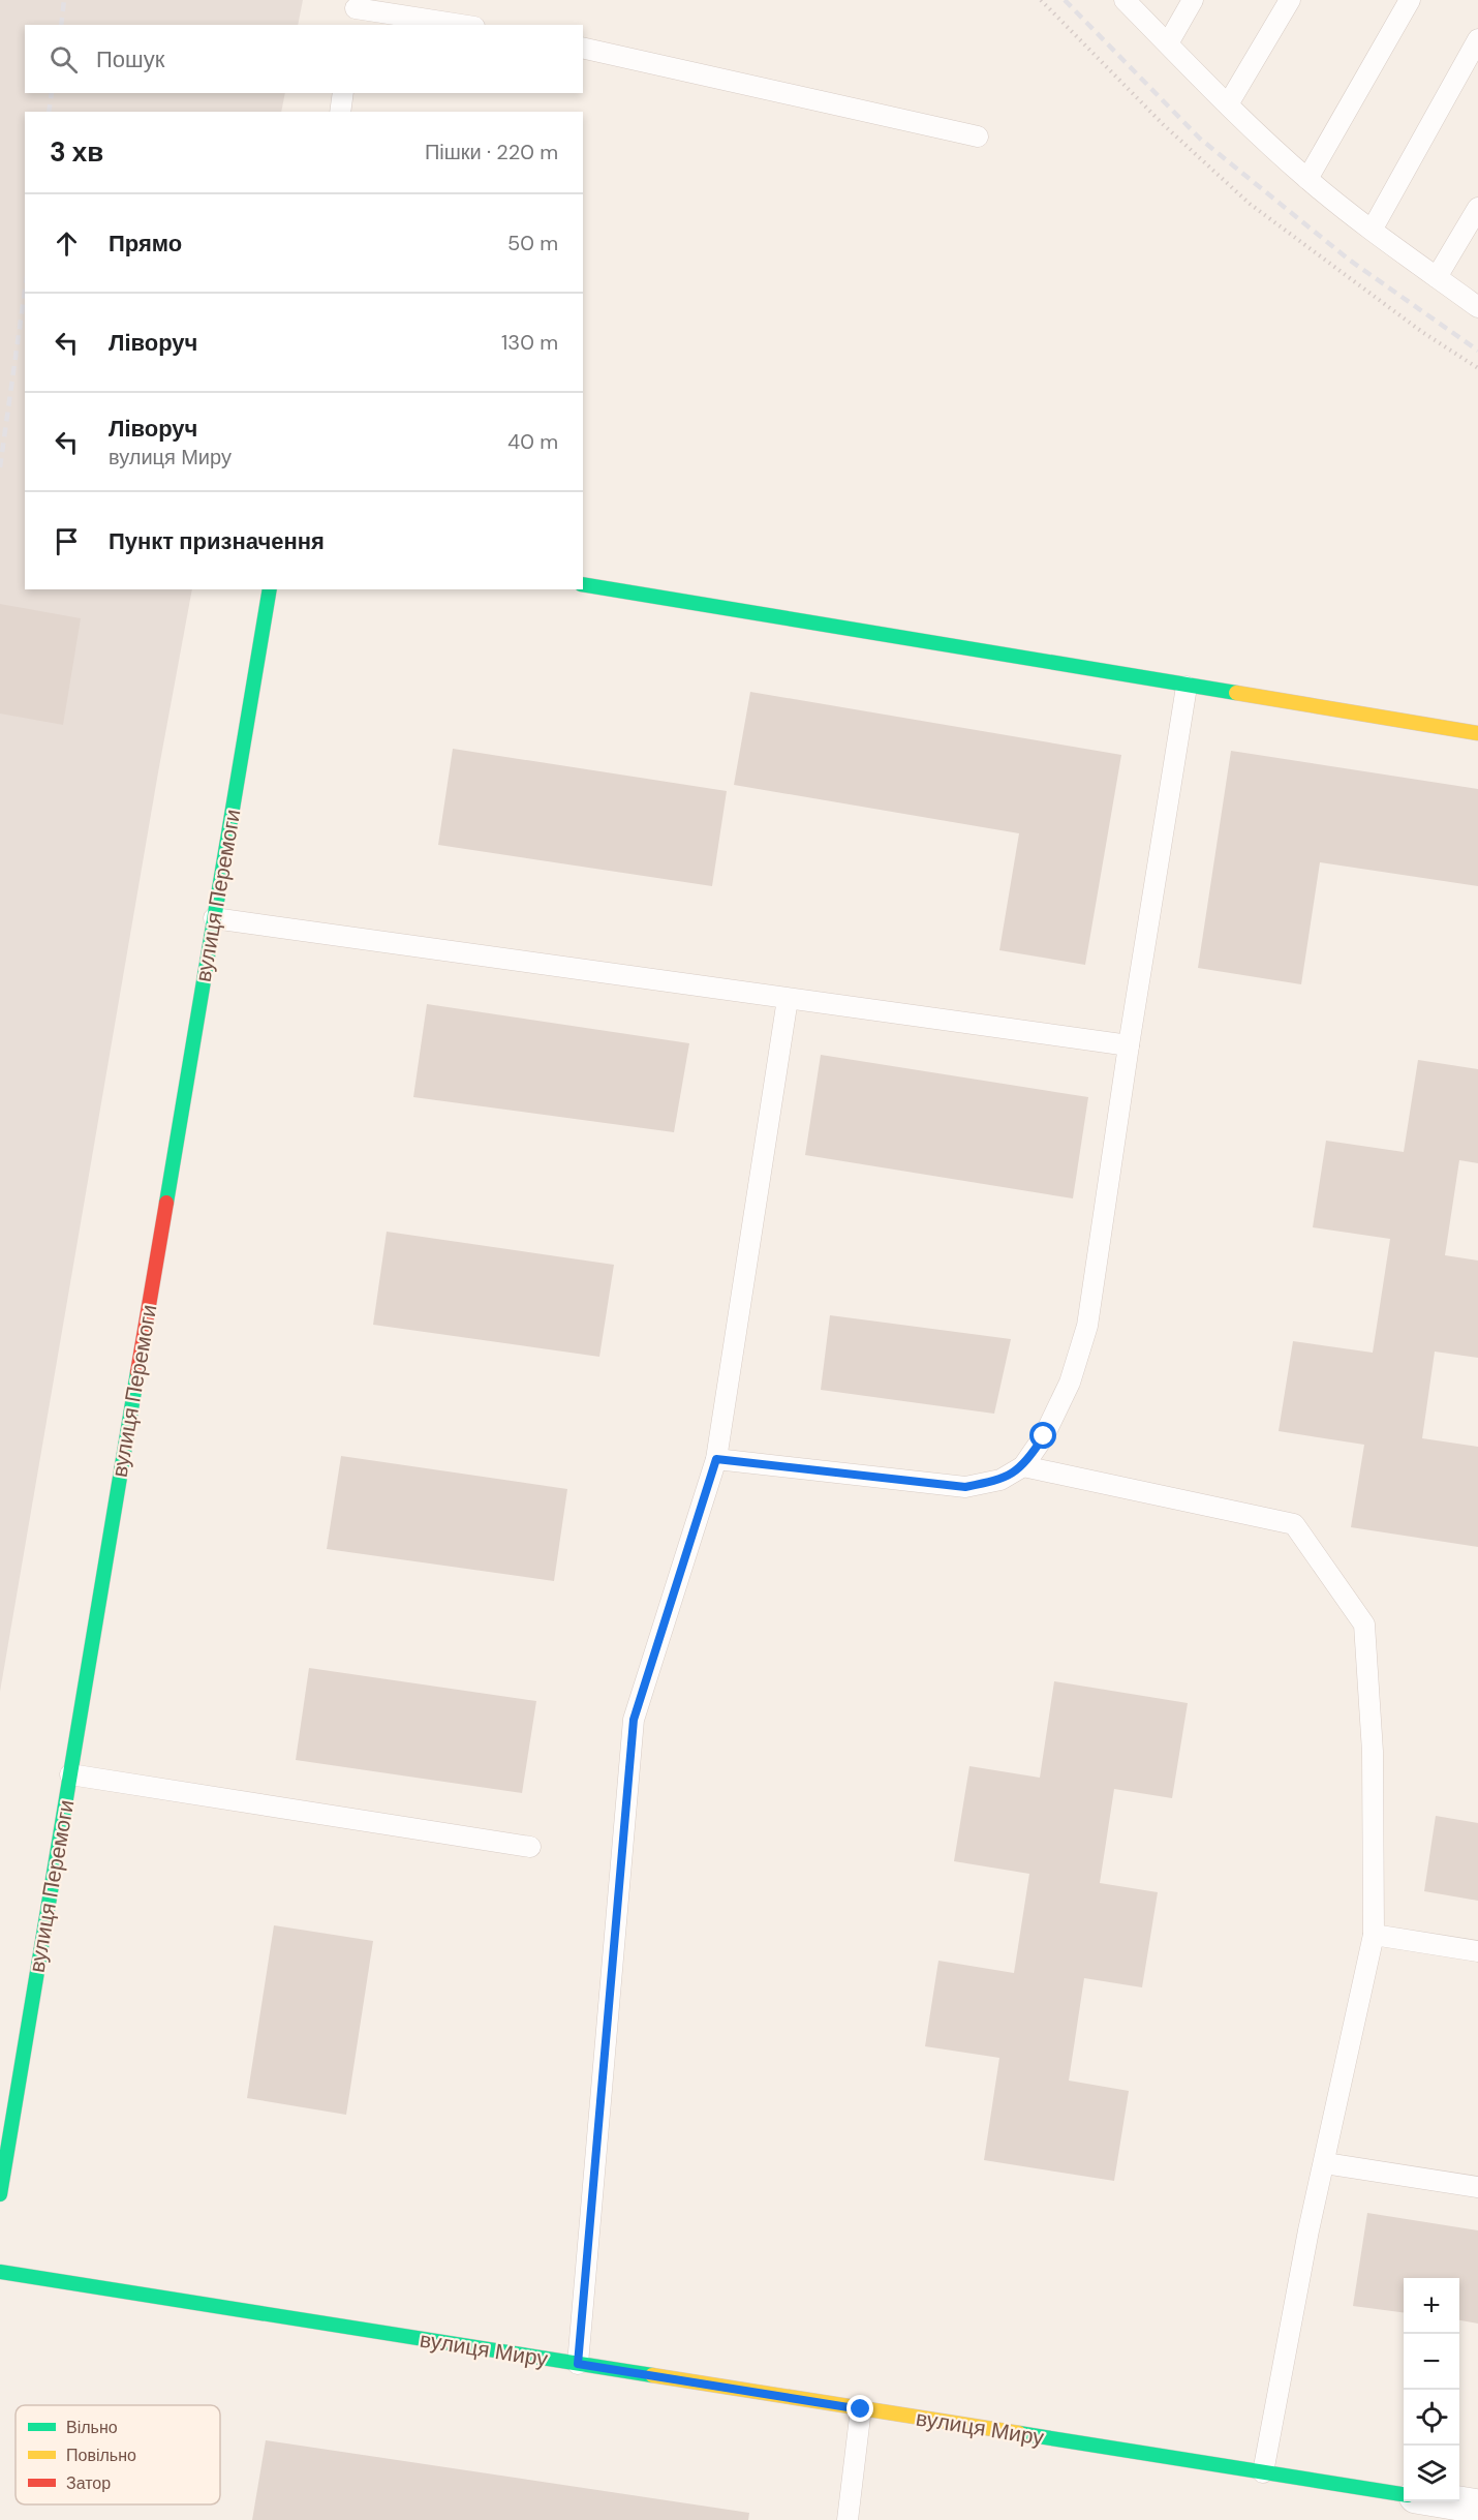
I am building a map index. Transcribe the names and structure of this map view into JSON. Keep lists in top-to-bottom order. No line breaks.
{"streets":{"street":["вулиця Перемоги","вулиця Миру"]},"legend":["Вільно","Повільно","Затор"],"page":{"search":"Пошук","heading":["3 хв","Пішки · 220 m"],"list":[["Прямо","50 m"],["Ліворуч","130 m"],["Ліворуч","вулиця Миру","40 m"],"Пункт призначення"],"map_buttons":["+","−"]}}
